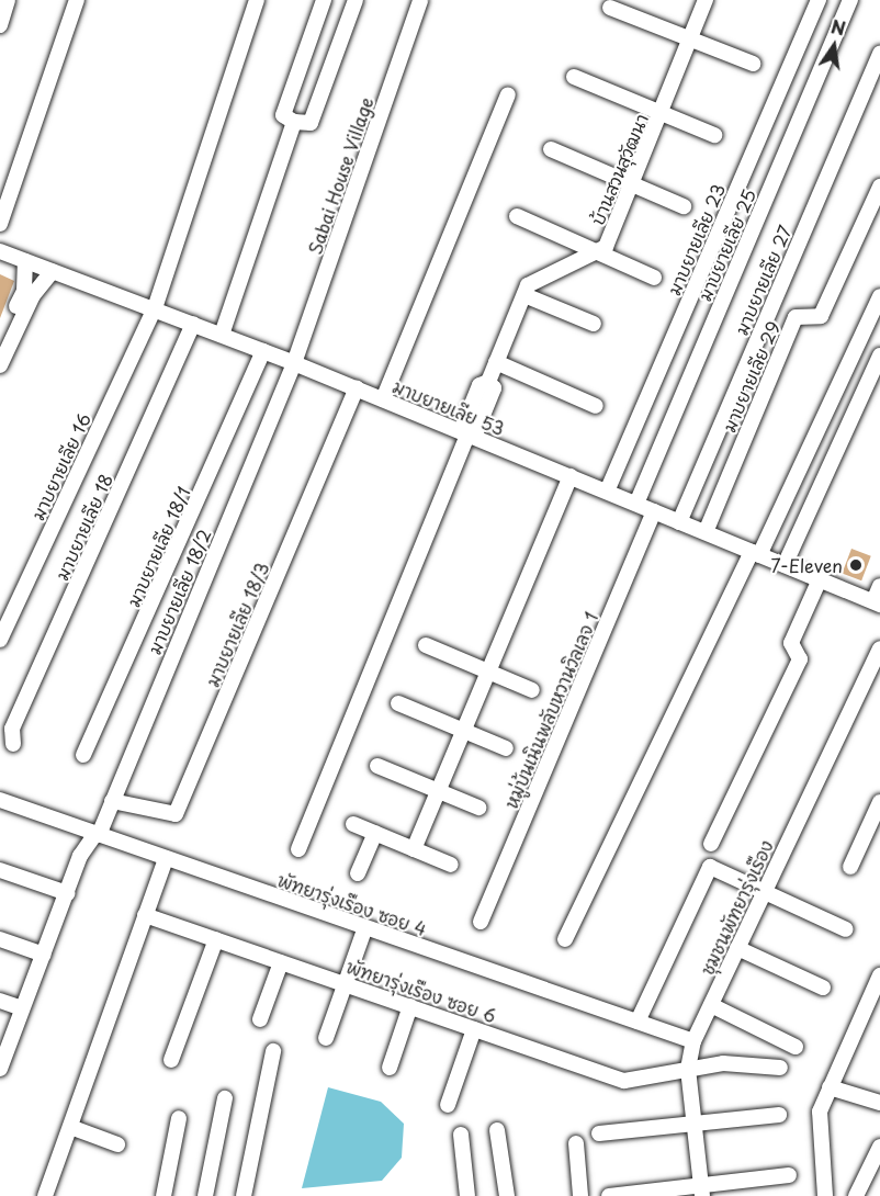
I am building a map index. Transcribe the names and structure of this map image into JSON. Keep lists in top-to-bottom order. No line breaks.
{"streets":{"street":["บ้านสวนสุวัฒนา","Sabai House Village","มาบยายเลีย 23","มาบยายเลีย 25","มาบยายเลีย 27","มาบยายเลีย 29","มาบยายเลีย 53","มาบยายเลีย 16","มาบยายเลีย 18","มาบยายเลีย 18/1","มาบยายเลีย 18/2","มาบยายเลีย 18/3","หมู่บ้นเนินพลับหวานวิลเลจ 1","พัทยารุ่งเรือง ซอย 4","ชุมชนพัทยารุ่งเรือง","พัทยารุ่งเรือง ซอย 6"]},"crossings":[["Sabai House Village","มาบยายเลีย 53"],["Sabai House Village","มาบยายเลีย 18/2"],["มาบยายเลีย 23","มาบยายเลีย 53"],["มาบยายเลีย 25","มาบยายเลีย 53"],["มาบยายเลีย 27","มาบยายเลีย 53"],["มาบยายเลีย 29","มาบยายเลีย 53"],["มาบยายเลีย 53","มาบยายเลีย 16"],["มาบยายเลีย 53","มาบยายเลีย 18"],["มาบยายเลีย 53","มาบยายเลีย 18/1"],["มาบยายเลีย 53","มาบยายเลีย 18/2"],["มาบยายเลีย 53","มาบยายเลีย 18/3"],["มาบยายเลีย 53","หมู่บ้นเนินพลับหวานวิลเลจ 1"],["มาบยายเลีย 18/2","มาบยายเลีย 18/3"],["มาบยายเลีย 18/2","พัทยารุ่งเรือง ซอย 4"],["พัทยารุ่งเรือง ซอย 4","ชุมชนพัทยารุ่งเรือง"],["ชุมชนพัทยารุ่งเรือง","พัทยารุ่งเรือง ซอย 6"]],"places":["7-Eleven"],"north":"top"}
